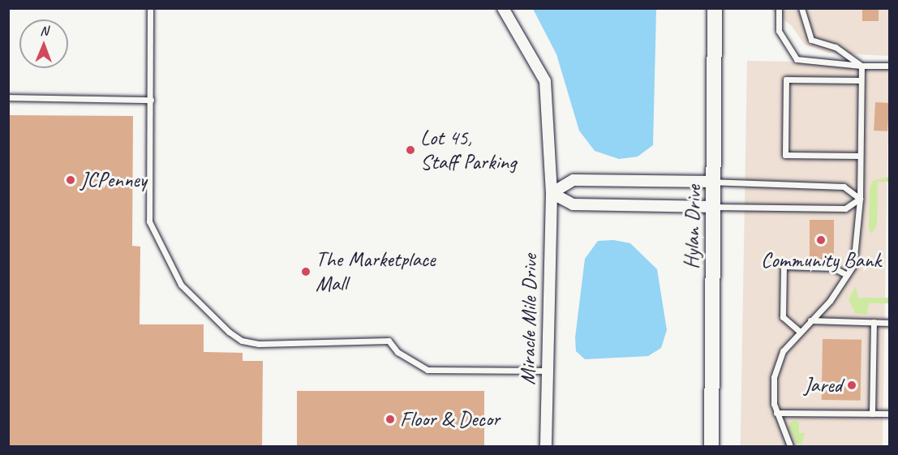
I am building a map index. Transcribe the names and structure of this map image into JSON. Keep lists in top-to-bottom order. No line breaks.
{"streets":{"main road":["Hylan Drive"],"street":["Miracle Mile Drive"]},"places":["Lot 45, Staff Parking","JCPenney","Community Bank","The Marketplace Mall","Jared","Floor & Decor"],"north":"top"}
